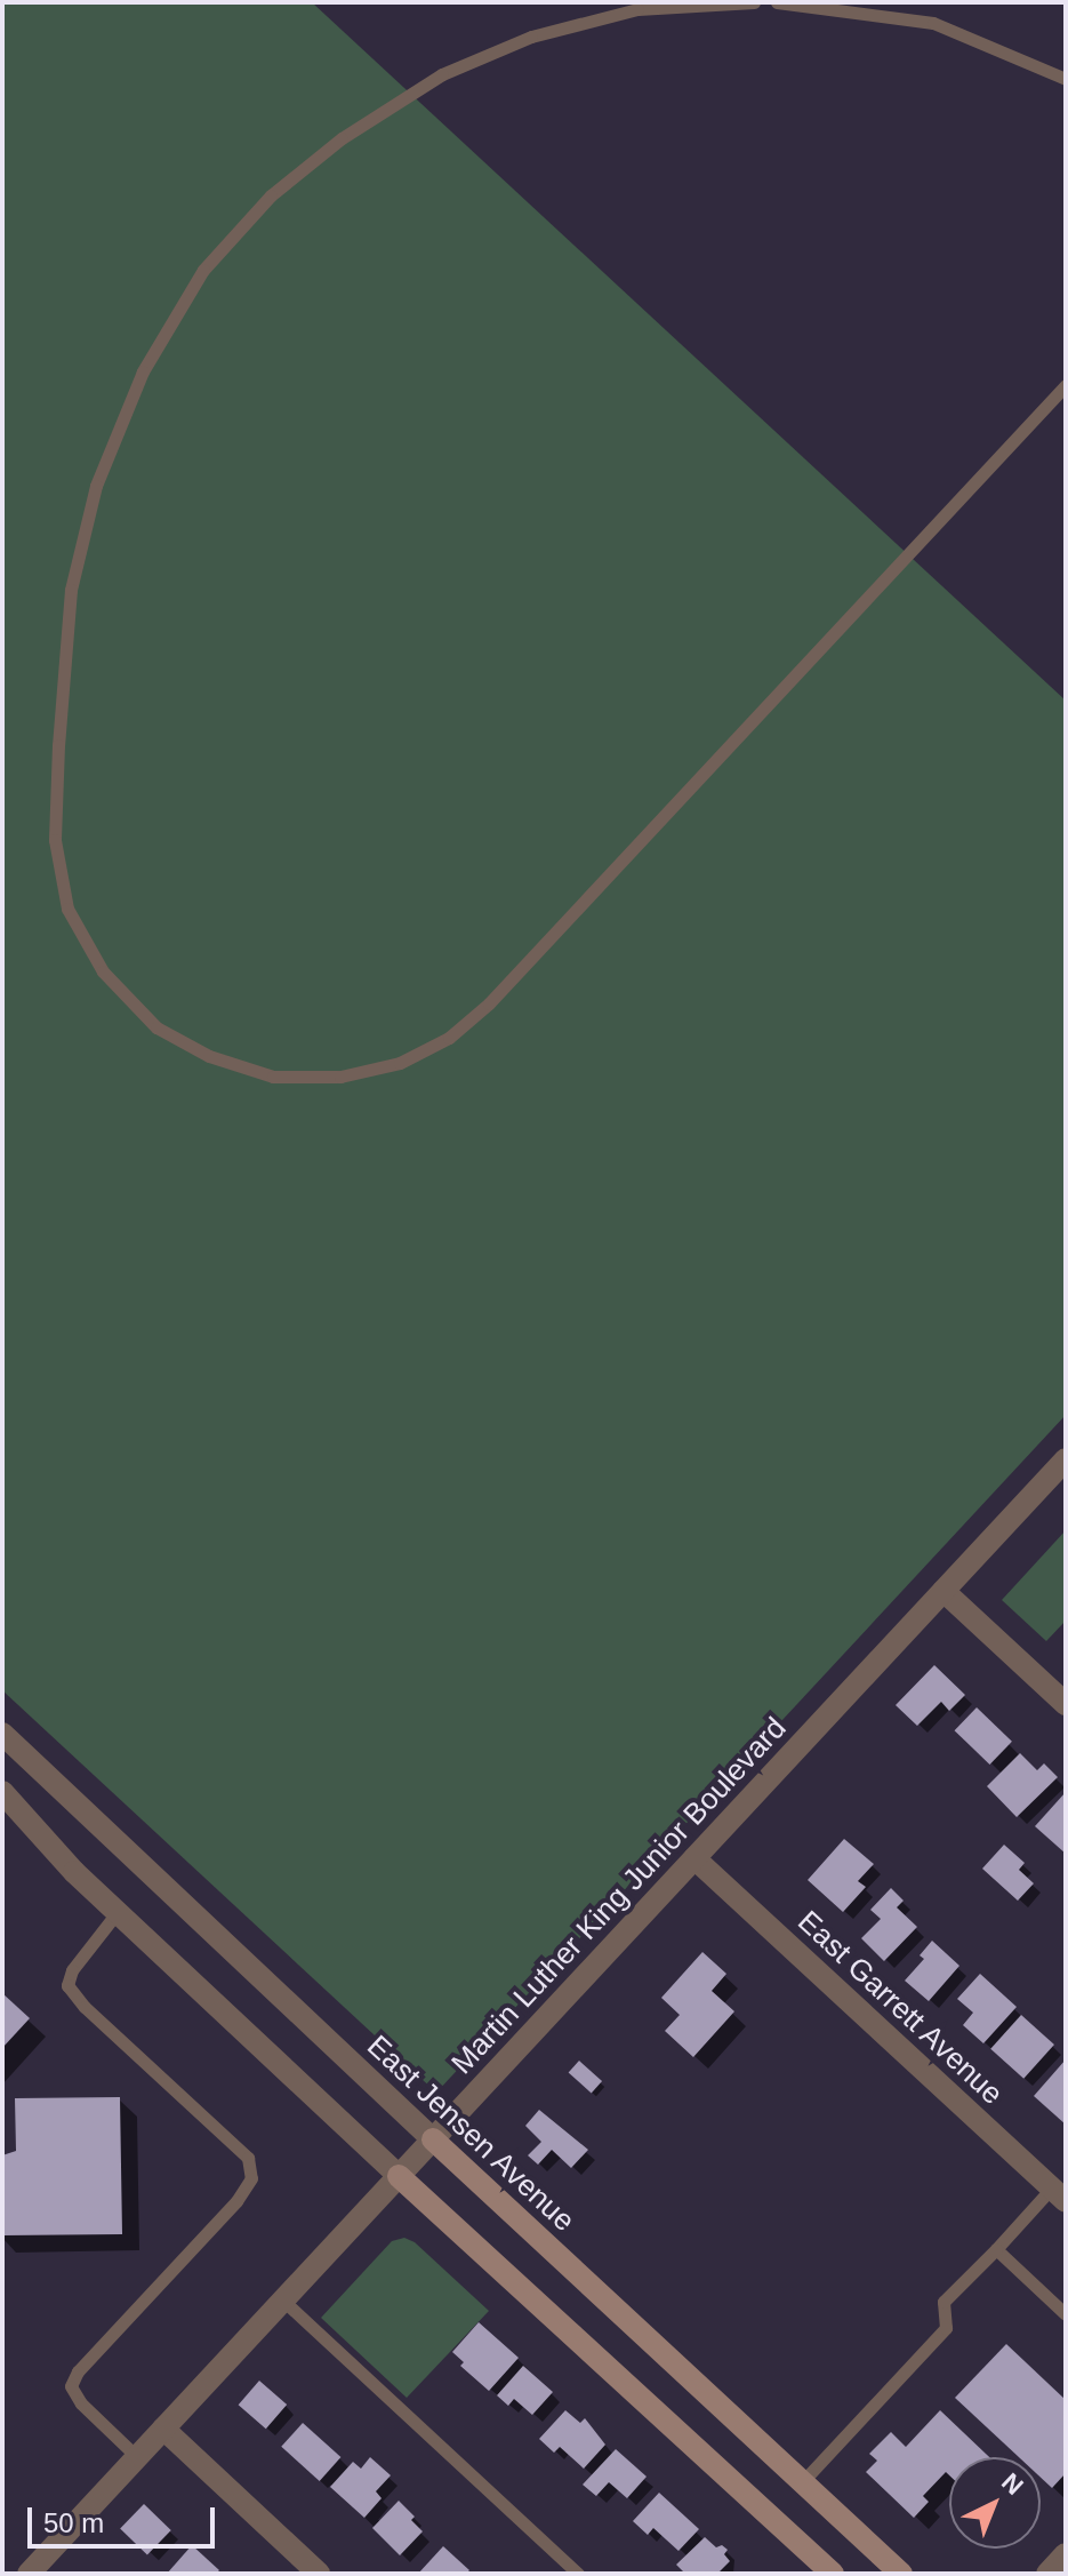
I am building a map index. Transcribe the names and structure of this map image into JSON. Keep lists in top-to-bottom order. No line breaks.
{"streets":{"main road":["East Jensen Avenue"],"street":["Martin Luther King Junior Boulevard","East Garrett Avenue"]},"crossings":[["Martin Luther King Junior Boulevard","East Garrett Avenue"],["Martin Luther King Junior Boulevard","East Jensen Avenue"]],"scale_bar":"50 m","north":"top right"}
